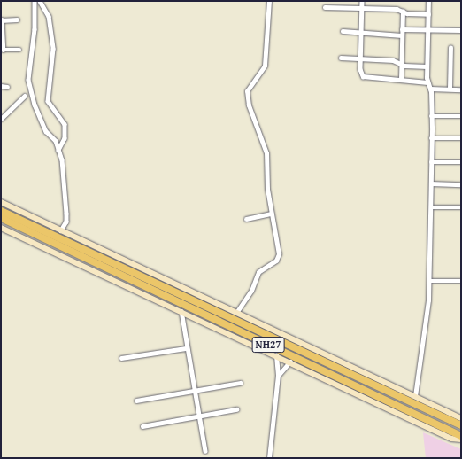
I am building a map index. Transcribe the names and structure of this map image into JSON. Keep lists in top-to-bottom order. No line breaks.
{"streets":{"highway":["NH27"]}}
